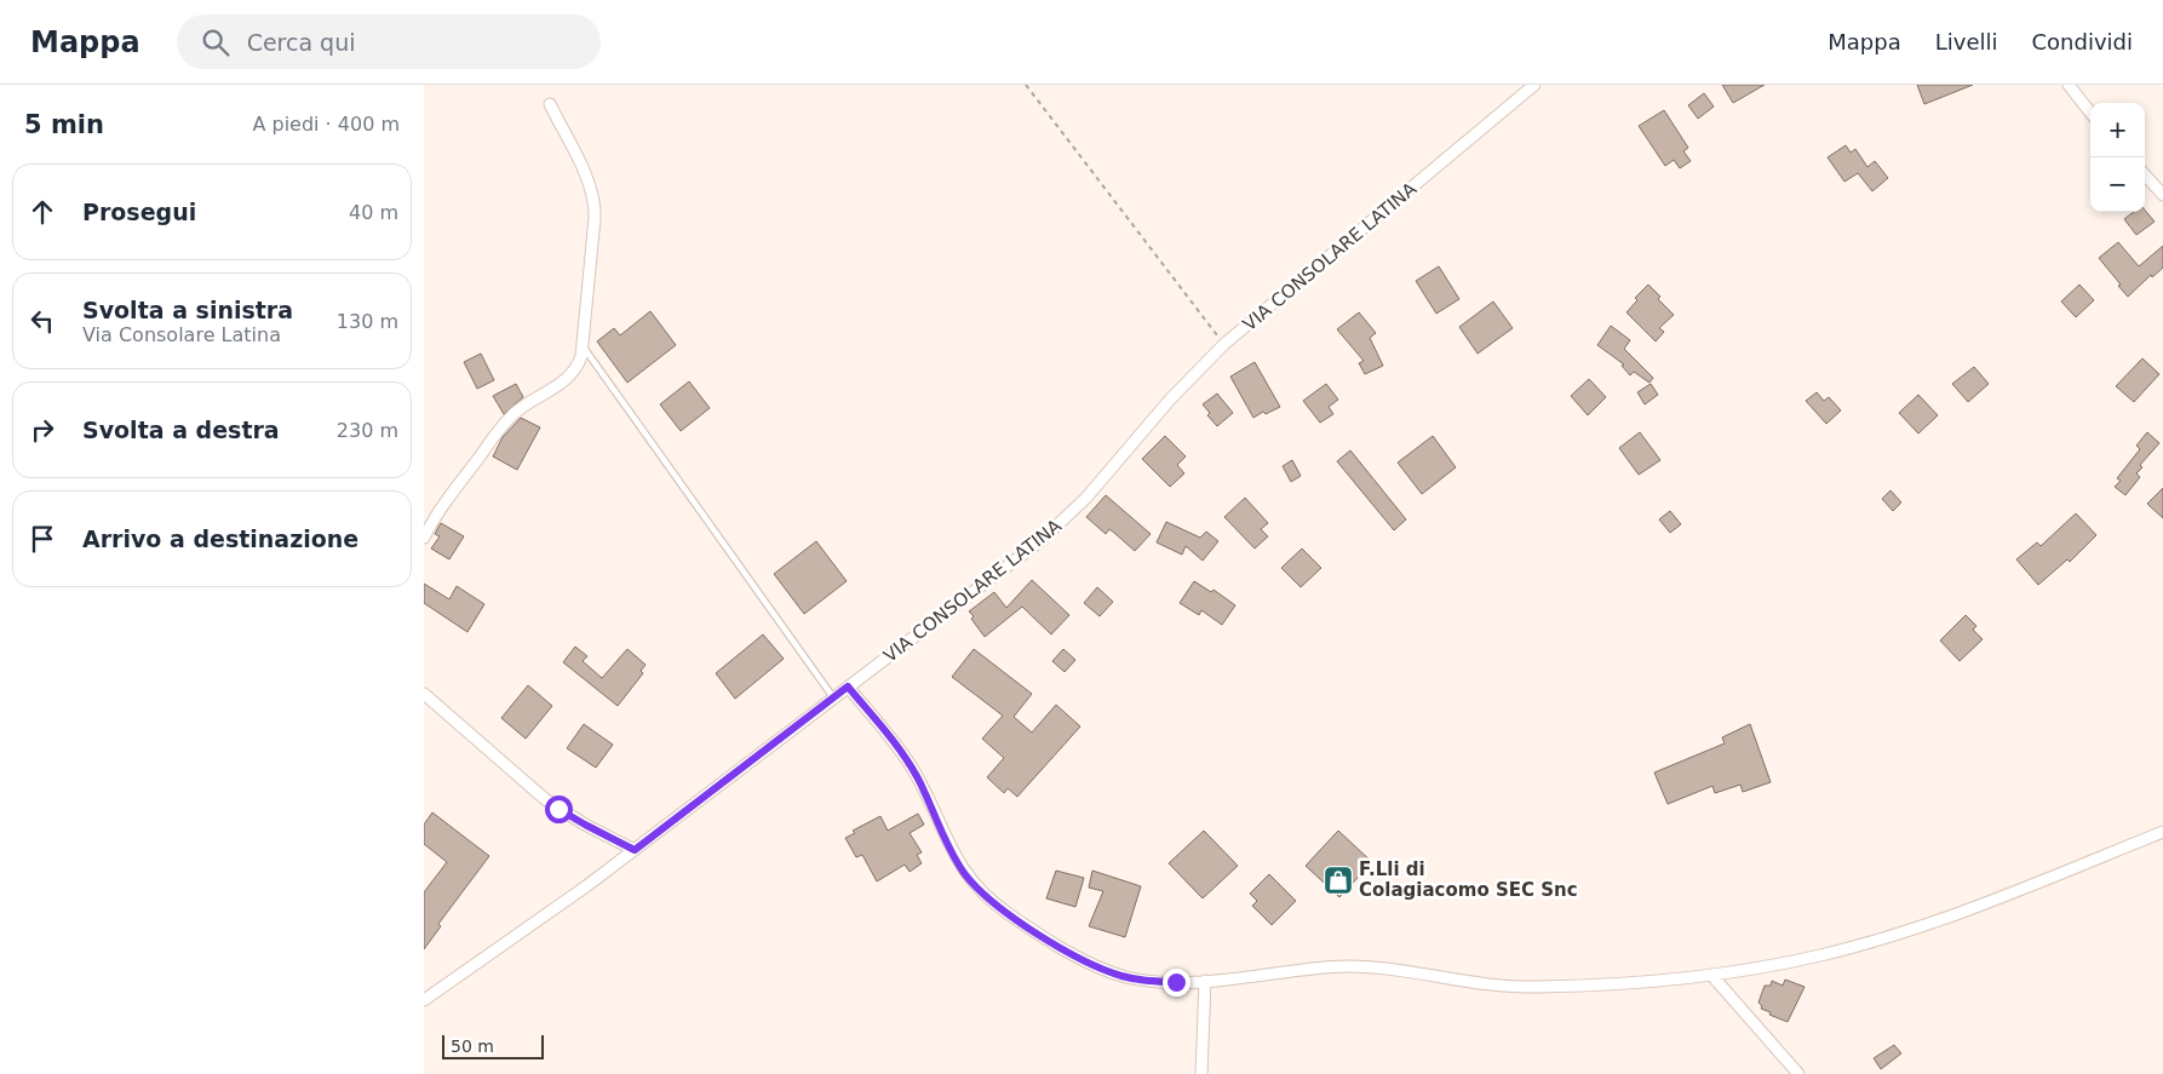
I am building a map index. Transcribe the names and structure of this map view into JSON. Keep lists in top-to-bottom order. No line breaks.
{"streets":{"street":["VIA CONSOLARE LATINA"]},"places":{"shop":["F.Lli di Colagiacomo SEC Snc"]},"scale_bar":"50 m","page":{"header":"Mappa","search":"Cerca qui","nav":["Mappa","Livelli","Condividi"],"heading":["5 min","A piedi · 400 m"],"map_buttons":["+","−"],"list":[["Prosegui","40 m"],["Svolta a sinistra","Via Consolare Latina","130 m"],["Svolta a destra","230 m"],"Arrivo a destinazione"],"scale":"50 m"}}
